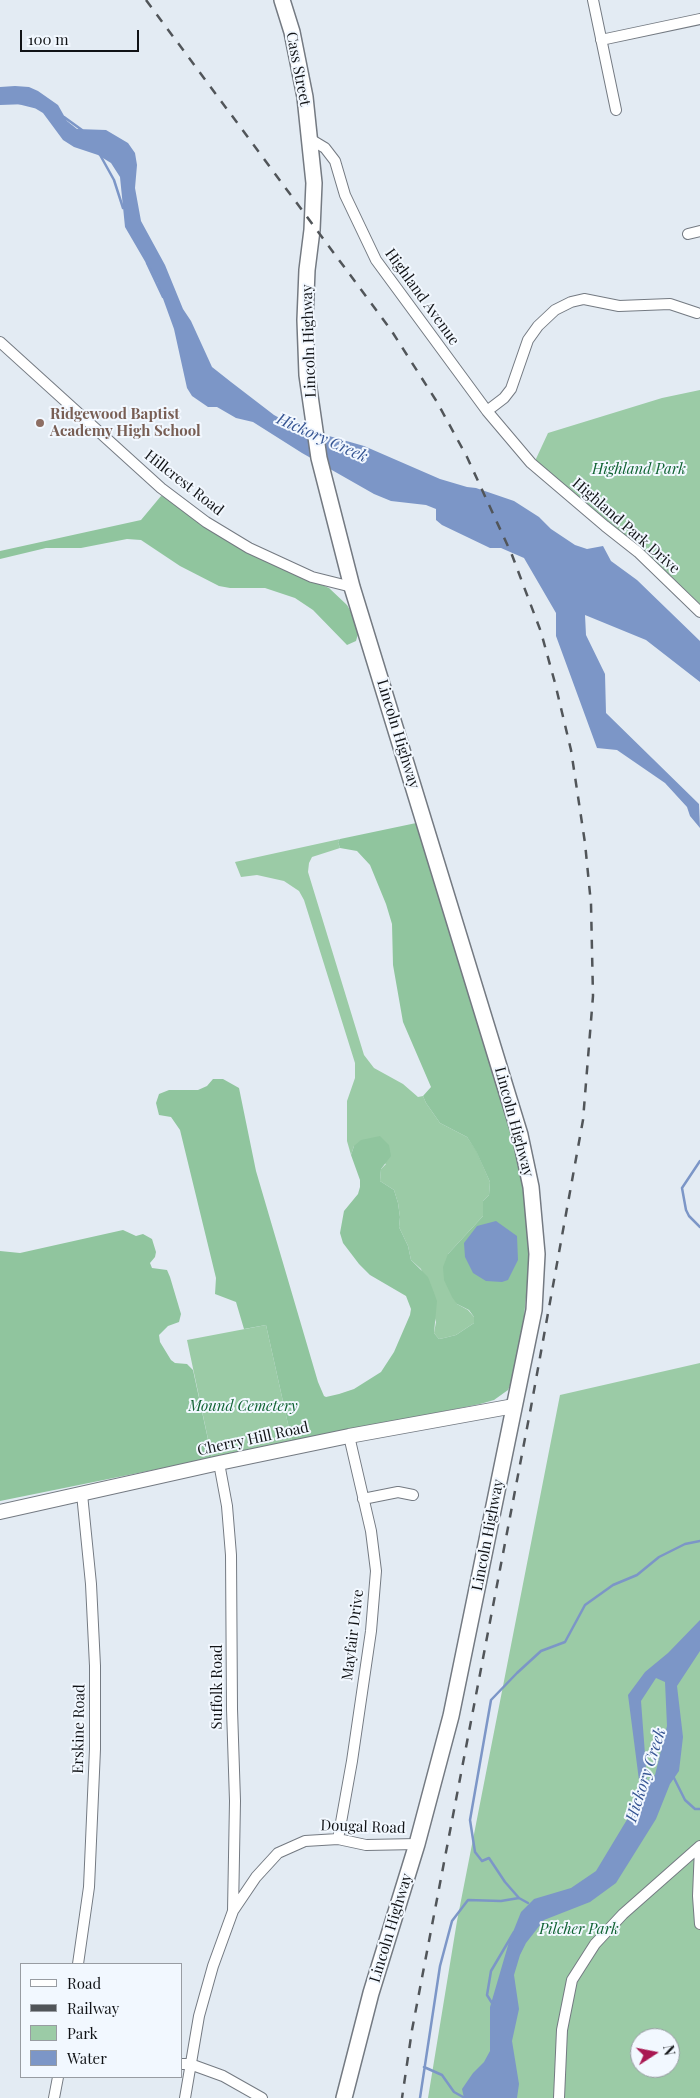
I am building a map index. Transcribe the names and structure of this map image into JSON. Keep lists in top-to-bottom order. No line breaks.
{"streets":{"main road":["Cass Street","Lincoln Highway"],"street":["Highland Avenue","Hillcrest Road","Highland Park Drive","Cherry Hill Road","Mayfair Drive","Suffolk Road","Erskine Road","Dougal Road"]},"crossings":[["Cass Street","Highland Avenue"],["Cass Street","Lincoln Highway"],["Highland Avenue","Lincoln Highway"],["Highland Avenue","Highland Park Drive"],["Lincoln Highway","Hillcrest Road"],["Lincoln Highway","Cherry Hill Road"],["Lincoln Highway","Dougal Road"],["Cherry Hill Road","Mayfair Drive"],["Cherry Hill Road","Suffolk Road"],["Cherry Hill Road","Erskine Road"],["Mayfair Drive","Dougal Road"],["Suffolk Road","Dougal Road"]],"water":["Hickory Creek"],"parks":["Highland Park","Mound Cemetery","Pilcher Park"],"places":["Ridgewood Baptist Academy High School"],"legend":["Road","Railway","Park","Water"],"scale_bar":"100 m","north":"right"}
